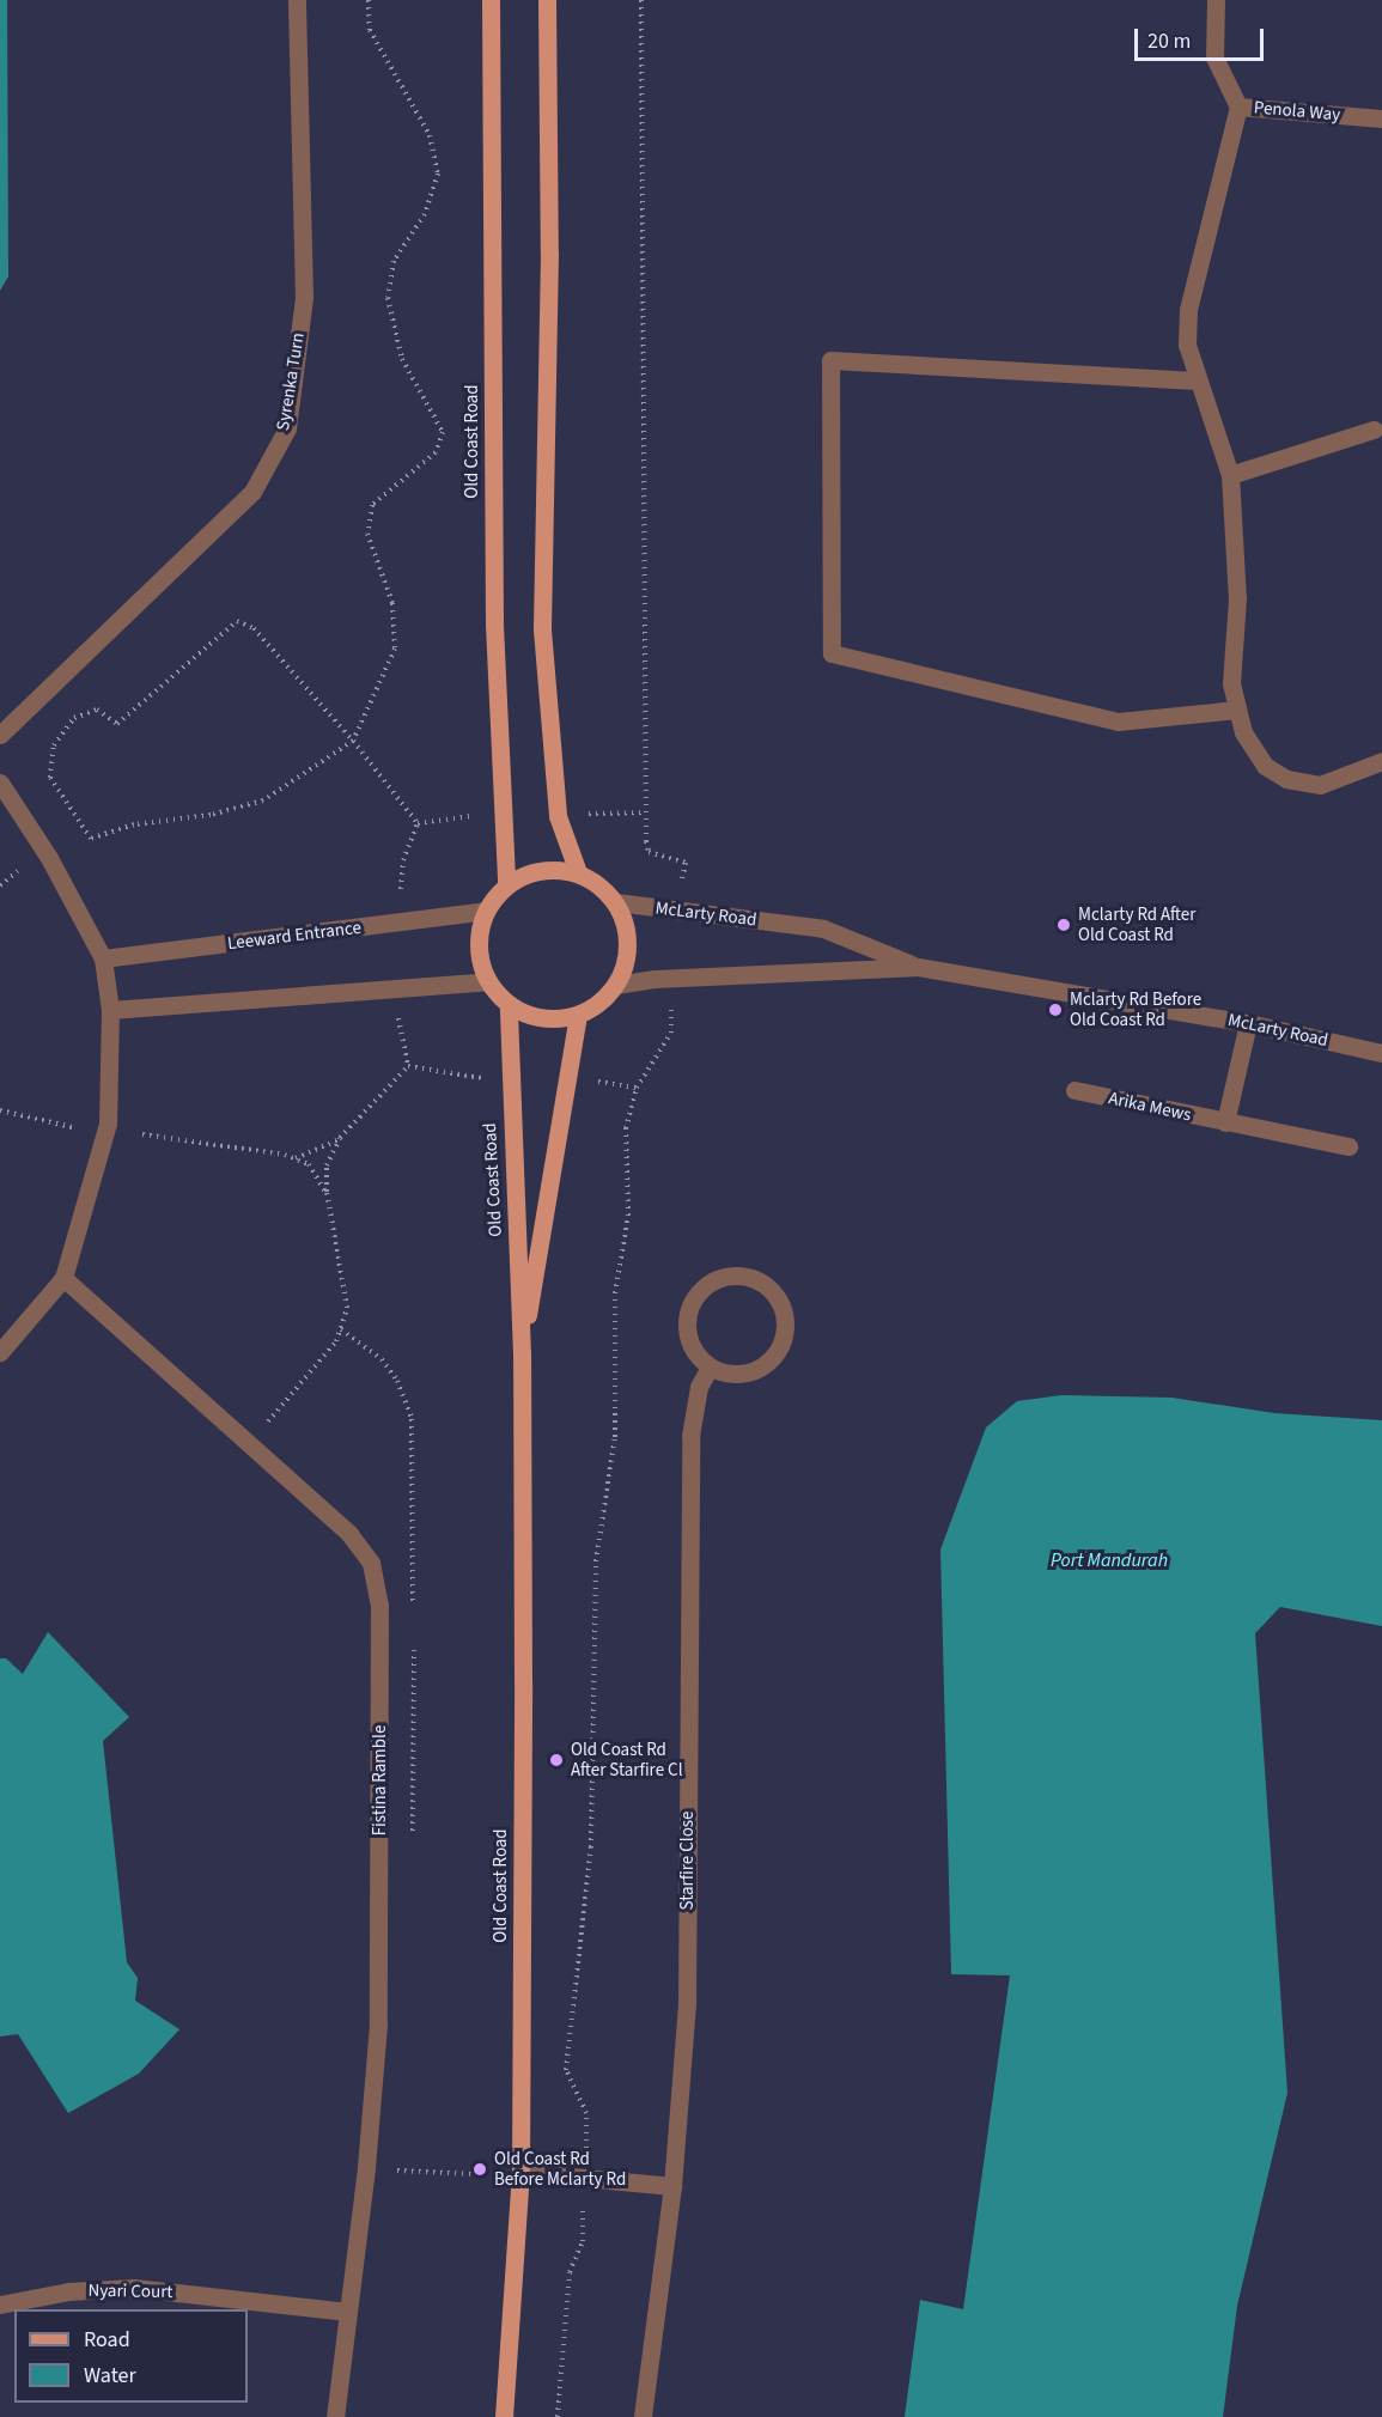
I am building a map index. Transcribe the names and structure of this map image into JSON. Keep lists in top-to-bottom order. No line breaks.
{"streets":{"main road":["Old Coast Road"],"street":["Penola Way","Syrenka Turn","McLarty Road","Leeward Entrance","Arika Mews","Fistina Ramble","Starfire Close","Nyari Court"]},"crossings":[["Old Coast Road","McLarty Road"],["Old Coast Road","Leeward Entrance"],["McLarty Road","Leeward Entrance"],["Fistina Ramble","Nyari Court"]],"water":["Port Mandurah"],"places":["Mclarty Rd After Old Coast Rd","Mclarty Rd Before Old Coast Rd","Old Coast Rd After Starfire Cl","Old Coast Rd Before Mclarty Rd"],"legend":["Road","Water"],"scale_bar":"20 m"}
